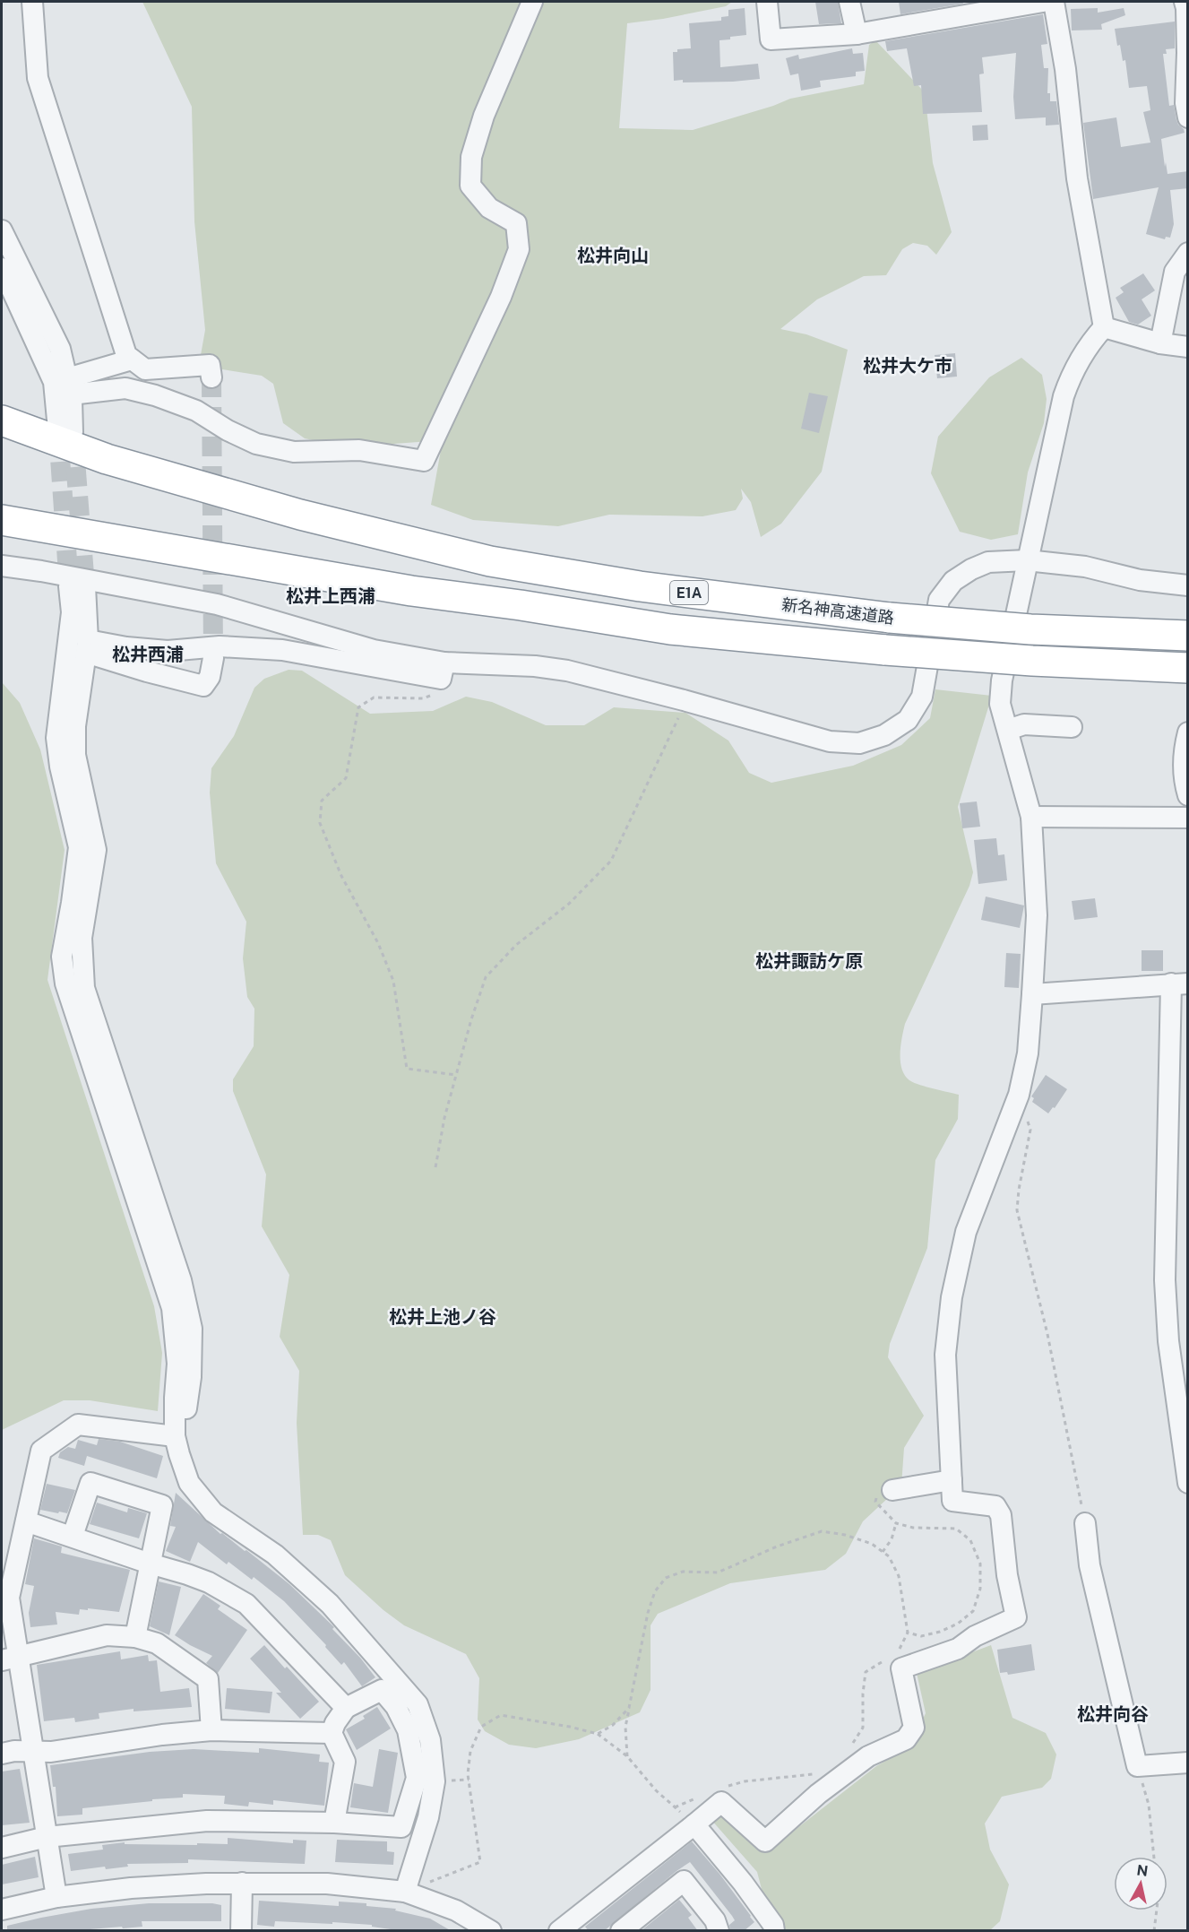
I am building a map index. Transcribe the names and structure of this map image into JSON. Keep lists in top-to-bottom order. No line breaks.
{"streets":{"highway":["E1A","新名神高速道路"]},"districts":["松井向山","松井大ケ市","松井上西浦","松井西浦","松井諏訪ケ原","松井上池ノ谷","松井向谷"],"north":"top"}
